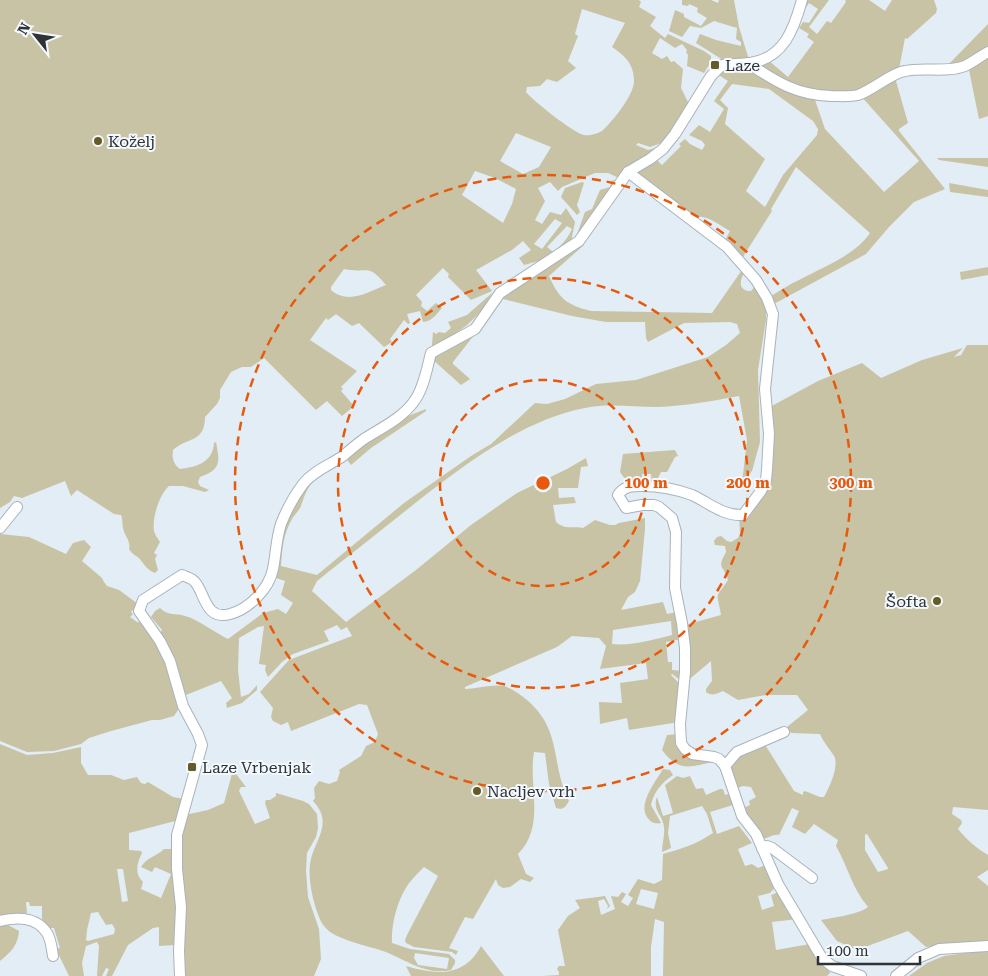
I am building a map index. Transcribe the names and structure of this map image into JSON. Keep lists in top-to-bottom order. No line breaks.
{"places":{"transit":["Laze","Laze Vrbenjak"],"other":["Koželj","Šofta","Nacljev vrh"]},"scale_bar":"100 m","north":"top left","rings":["100 m","200 m","300 m"]}
